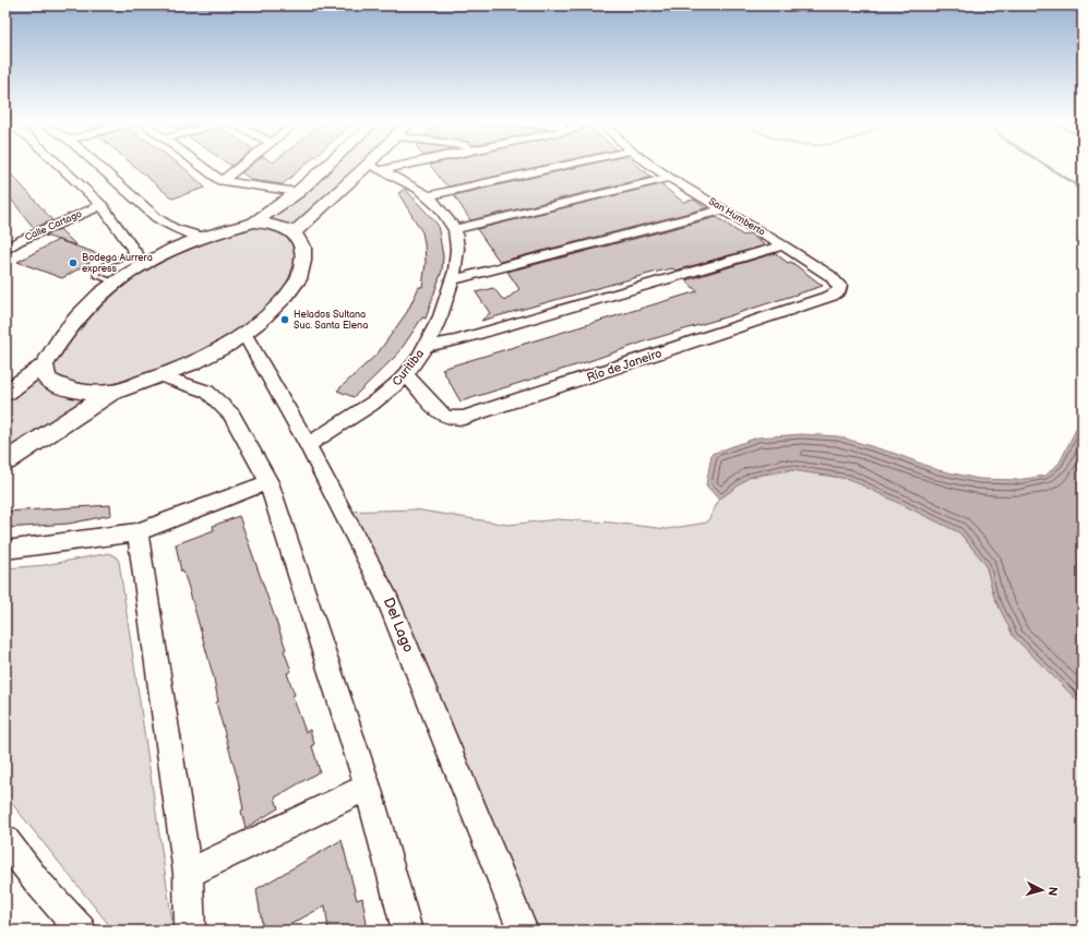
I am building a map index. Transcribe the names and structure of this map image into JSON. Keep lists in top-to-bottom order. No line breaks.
{"streets":{"street":["San Humberto","Calle Cartago","Río de Janeiro","Curitiba","Del Lago"]},"crossings":[["San Humberto","Río de Janeiro"],["Río de Janeiro","Curitiba"],["Curitiba","Del Lago"]],"places":["Bodega Aurrera express","Helados Sultana Suc. Santa Elena"],"north":"right"}
